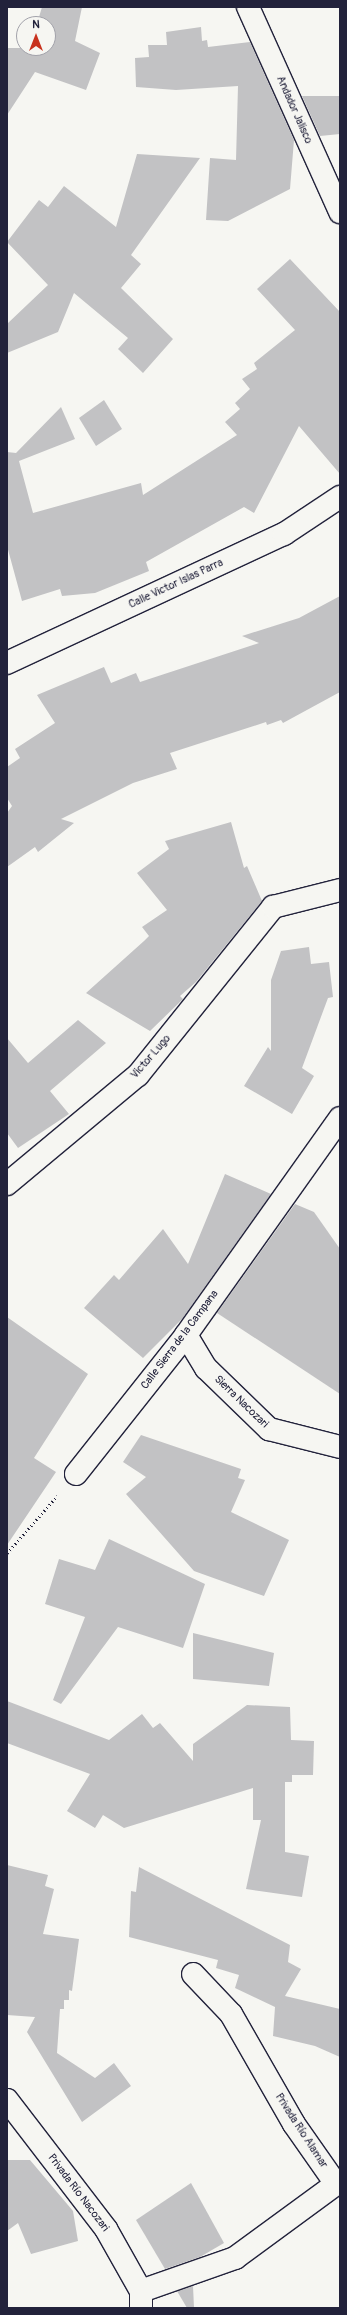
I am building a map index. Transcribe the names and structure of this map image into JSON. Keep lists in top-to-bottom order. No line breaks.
{"streets":{"street":["Andador Jalisco","Calle Victor Islas Parra","Victor Lugo","Calle Sierra de la Campana","Sierra Nacozari","Privada Río Alamar","Privada Río Nacozari"]},"crossings":[["Calle Sierra de la Campana","Sierra Nacozari"],["Privada Río Alamar","Privada Río Nacozari"]],"north":"top"}
